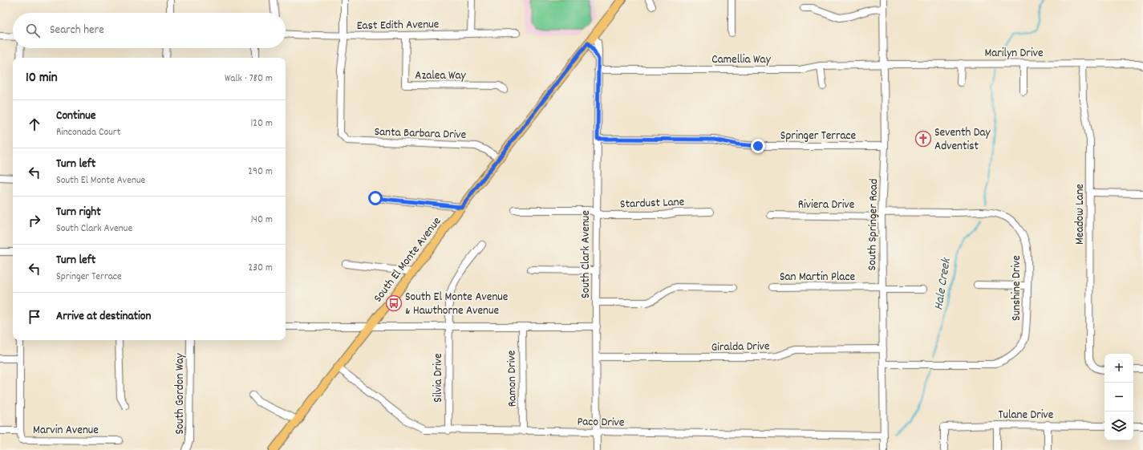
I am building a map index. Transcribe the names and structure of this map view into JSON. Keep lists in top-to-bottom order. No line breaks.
{"streets":{"main road":["South El Monte Avenue"],"street":["East Edith Avenue","Marilyn Drive","Camellia Way","Azalea Way","Santa Barbara Drive","Springer Terrace","Stardust Lane","Riviera Drive","Meadow Lane","South Springer Road","South Clark Avenue","San Martin Place","Sunshine Drive","Giralda Drive","Silvia Drive","Ramon Drive","South Gordon Way","Tulane Drive","Paco Drive","Marvin Avenue"]},"crossings":[["East Edith Avenue","Azalea Way"],["East Edith Avenue","Santa Barbara Drive"],["Marilyn Drive","Camellia Way"],["Marilyn Drive","Meadow Lane"],["Marilyn Drive","South Springer Road"],["Camellia Way","South Springer Road"],["Camellia Way","South Clark Avenue"],["Santa Barbara Drive","South El Monte Avenue"],["Springer Terrace","South Springer Road"],["Springer Terrace","South Clark Avenue"],["Stardust Lane","South Clark Avenue"],["Riviera Drive","South Springer Road"],["Riviera Drive","Sunshine Drive"],["South Springer Road","San Martin Place"],["South Springer Road","Sunshine Drive"],["South Springer Road","Giralda Drive"],["South Springer Road","Paco Drive"],["South Clark Avenue","South El Monte Avenue"],["South Clark Avenue","Giralda Drive"],["South Clark Avenue","Paco Drive"],["South El Monte Avenue","Paco Drive"],["Silvia Drive","Paco Drive"],["Ramon Drive","Paco Drive"]],"water":["Hale Creek"],"places":{"church":["Seventh Day Adventist"],"bus stop":["South El Monte Avenue & Hawthorne Avenue"]},"page":{"search":"Search here","heading":["10 min","Walk · 780 m"],"list":[["Continue","Rinconada Court","120 m"],["Turn left","South El Monte Avenue","290 m"],["Turn right","South Clark Avenue","140 m"],["Turn left","Springer Terrace","230 m"],"Arrive at destination"],"map_buttons":["+","−"]}}
